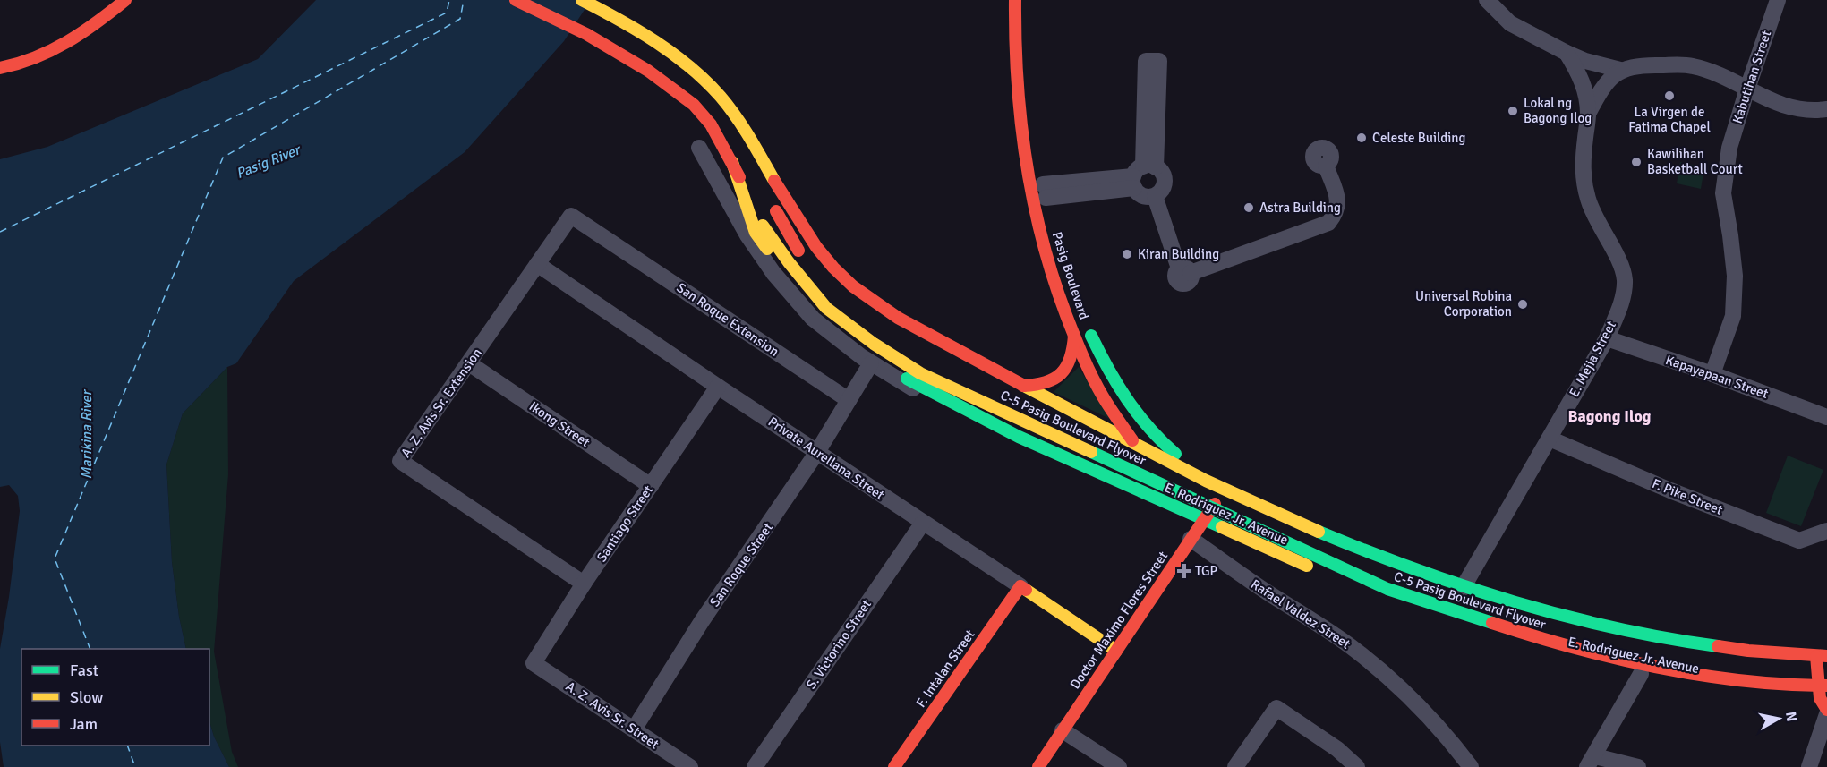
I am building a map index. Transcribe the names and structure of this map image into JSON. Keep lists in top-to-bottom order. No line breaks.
{"streets":{"main road":["Pasig Boulevard","C-5 Pasig Boulevard Flyover","Private Aurellana Street","E. Rodriguez Jr. Avenue","Doctor Maximo Flores Street","F. Intalan Street"],"street":["Kabutihan Street","San Roque Extension","E. Mejia Street","Kapayapaan Street","A. Z. Avis Sr. Extension","Ikong Street","F. Pike Street","Santiago Street","San Roque Street","Rafael Valdez Street","S. Victorino Street","A. Z. Avis Sr. Street"]},"crossings":[["Kabutihan Street","Kapayapaan Street"],["Pasig Boulevard","E. Rodriguez Jr. Avenue"],["Pasig Boulevard","Doctor Maximo Flores Street"],["San Roque Extension","A. Z. Avis Sr. Extension"],["San Roque Extension","San Roque Street"],["E. Mejia Street","Kapayapaan Street"],["E. Mejia Street","F. Pike Street"],["E. Mejia Street","E. Rodriguez Jr. Avenue"],["A. Z. Avis Sr. Extension","Ikong Street"],["A. Z. Avis Sr. Extension","Private Aurellana Street"],["A. Z. Avis Sr. Extension","Santiago Street"],["Ikong Street","Santiago Street"],["C-5 Pasig Boulevard Flyover","E. Rodriguez Jr. Avenue"],["Private Aurellana Street","Santiago Street"],["Private Aurellana Street","San Roque Street"],["Private Aurellana Street","Doctor Maximo Flores Street"],["Private Aurellana Street","S. Victorino Street"],["Private Aurellana Street","F. Intalan Street"],["E. Rodriguez Jr. Avenue","Doctor Maximo Flores Street"],["Santiago Street","A. Z. Avis Sr. Street"],["San Roque Street","A. Z. Avis Sr. Street"],["Rafael Valdez Street","Doctor Maximo Flores Street"]],"districts":["Bagong Ilog"],"water":["Pasig River","Marikina River"],"places":{"other":["La Virgen de Fatima Chapel","Lokal ng Bagong Ilog","Celeste Building","Kawilihan Basketball Court","Astra Building","Kiran Building","Universal Robina Corporation"],"health":["TGP"]},"legend":["Fast","Slow","Jam"],"north":"right"}
